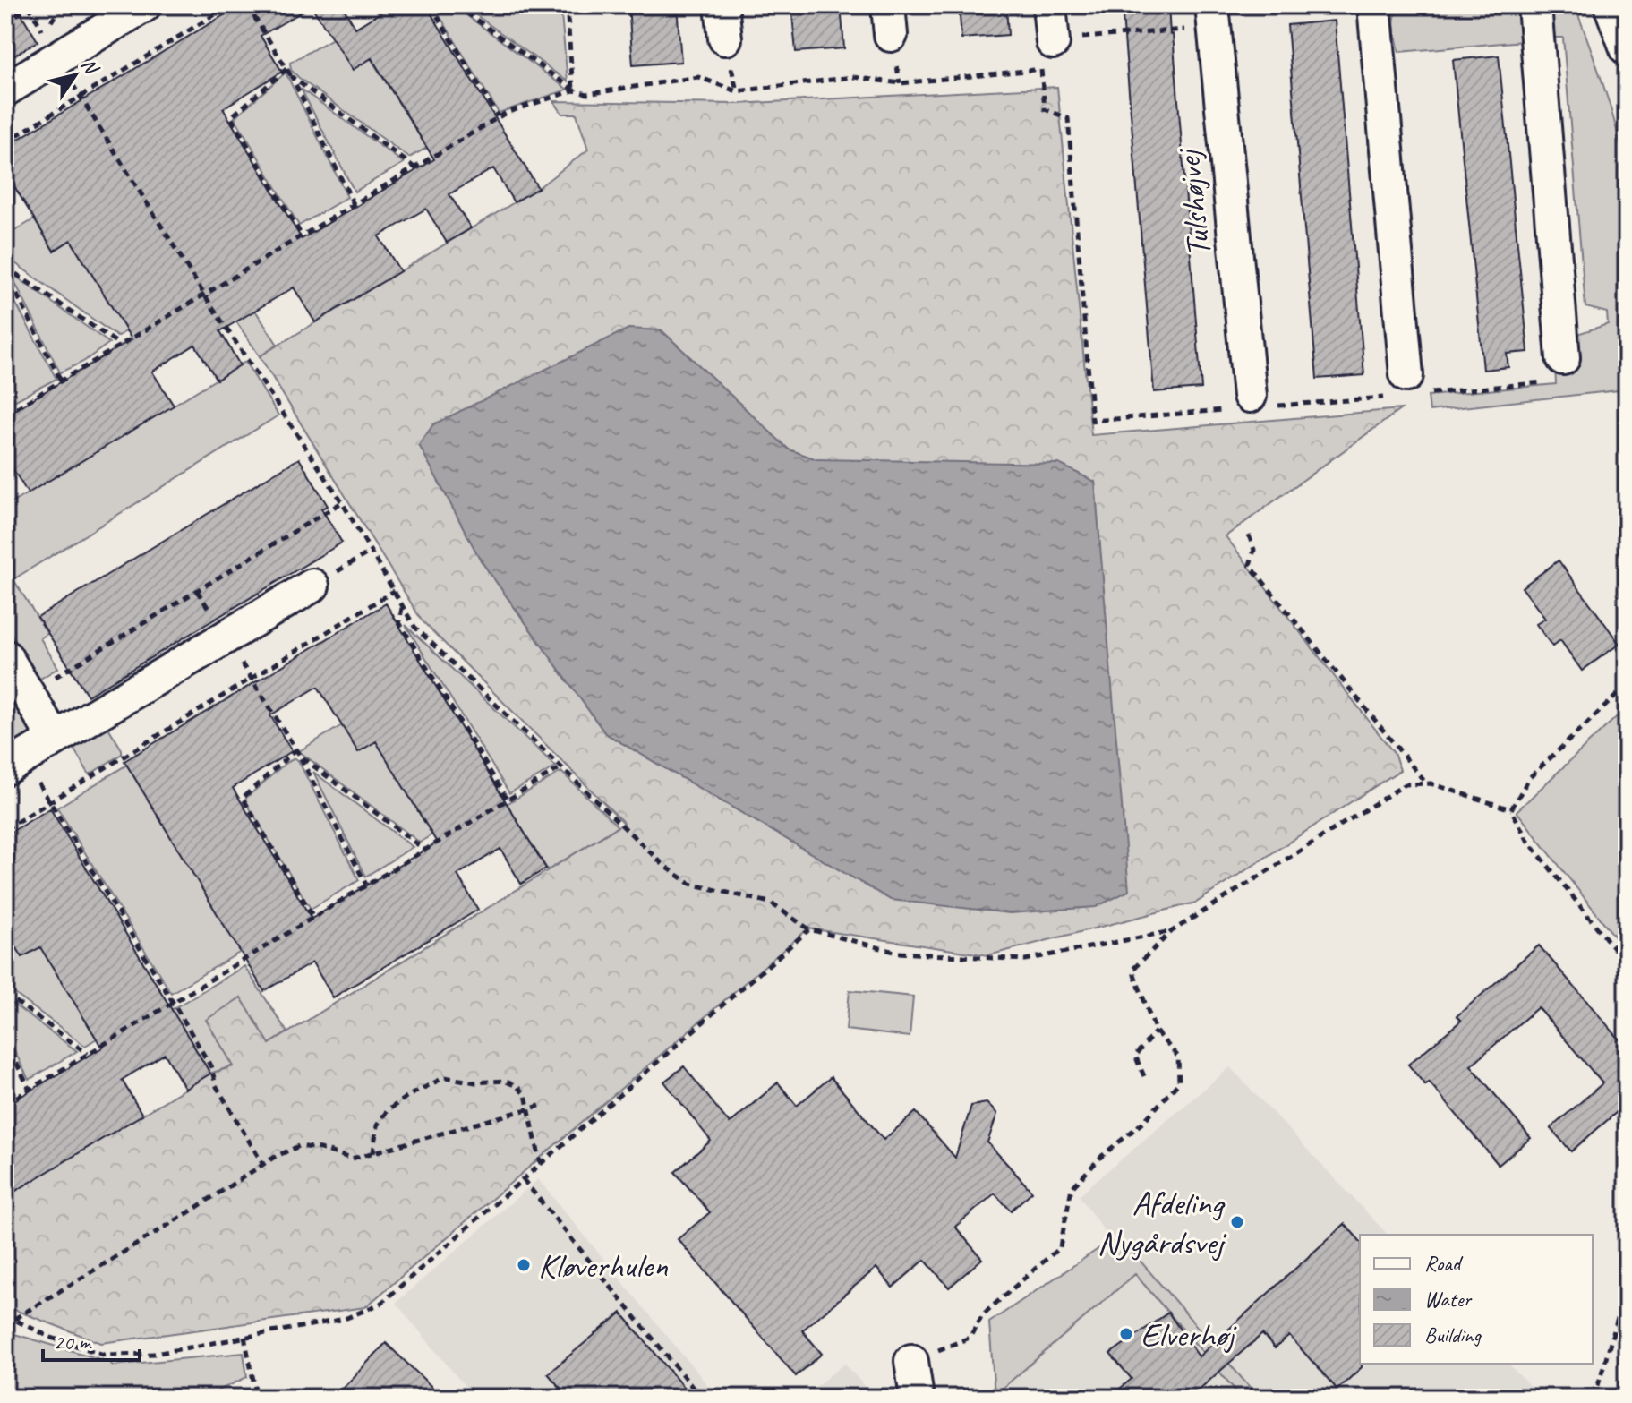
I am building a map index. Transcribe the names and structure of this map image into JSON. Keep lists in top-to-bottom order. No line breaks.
{"streets":{"street":["Tulshøjvej"]},"places":["Afdeling Nygårdsvej","Kløverhulen","Elverhøj"],"legend":["Road","Water","Building"],"scale_bar":"20 m","north":"top right"}
